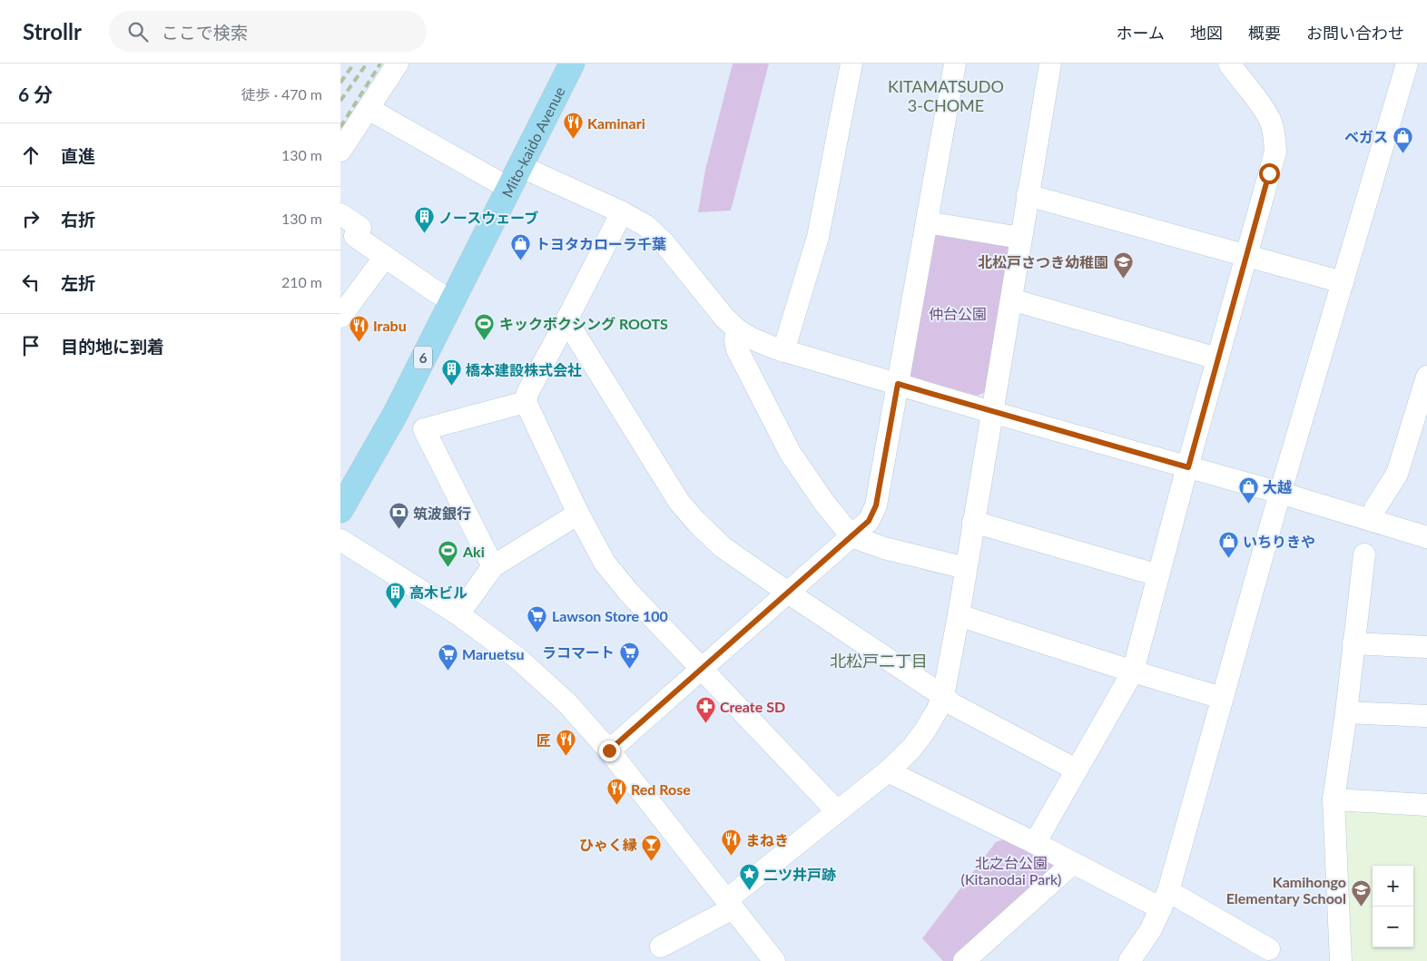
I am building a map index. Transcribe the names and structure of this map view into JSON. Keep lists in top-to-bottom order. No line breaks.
{"streets":{"highway":["Mito-kaido Avenue","6"]},"districts":["KITAMATSUDO 3-CHOME","北松戸二丁目"],"parks":["仲台公園","北之台公園 (Kitanodai Park)"],"places":{"restaurant":["Kaminari","Irabu","匠","Red Rose","まねき"],"shop":["ベガス","トヨタカローラ千葉","大越","いちりきや"],"building":["ノースウェーブ","橋本建設株式会社","高木ビル"],"school or university":["北松戸さつき幼稚園","Kamihongo Elementary School"],"sports":["キックボクシング ROOTS","Aki"],"bank":["筑波銀行"],"supermarket":["Lawson Store 100","ラコマート","Maruetsu"],"pharmacy":["Create SD"],"bar":["ひゃく縁"],"place":["二ツ井戸跡"]},"page":{"header":"Strollr","search":"ここで検索","nav":["ホーム","地図","概要","お問い合わせ"],"heading":["6 分","徒歩 · 470 m"],"list":[["直進","130 m"],["右折","130 m"],["左折","210 m"],"目的地に到着"],"map_buttons":["+","−"]}}
